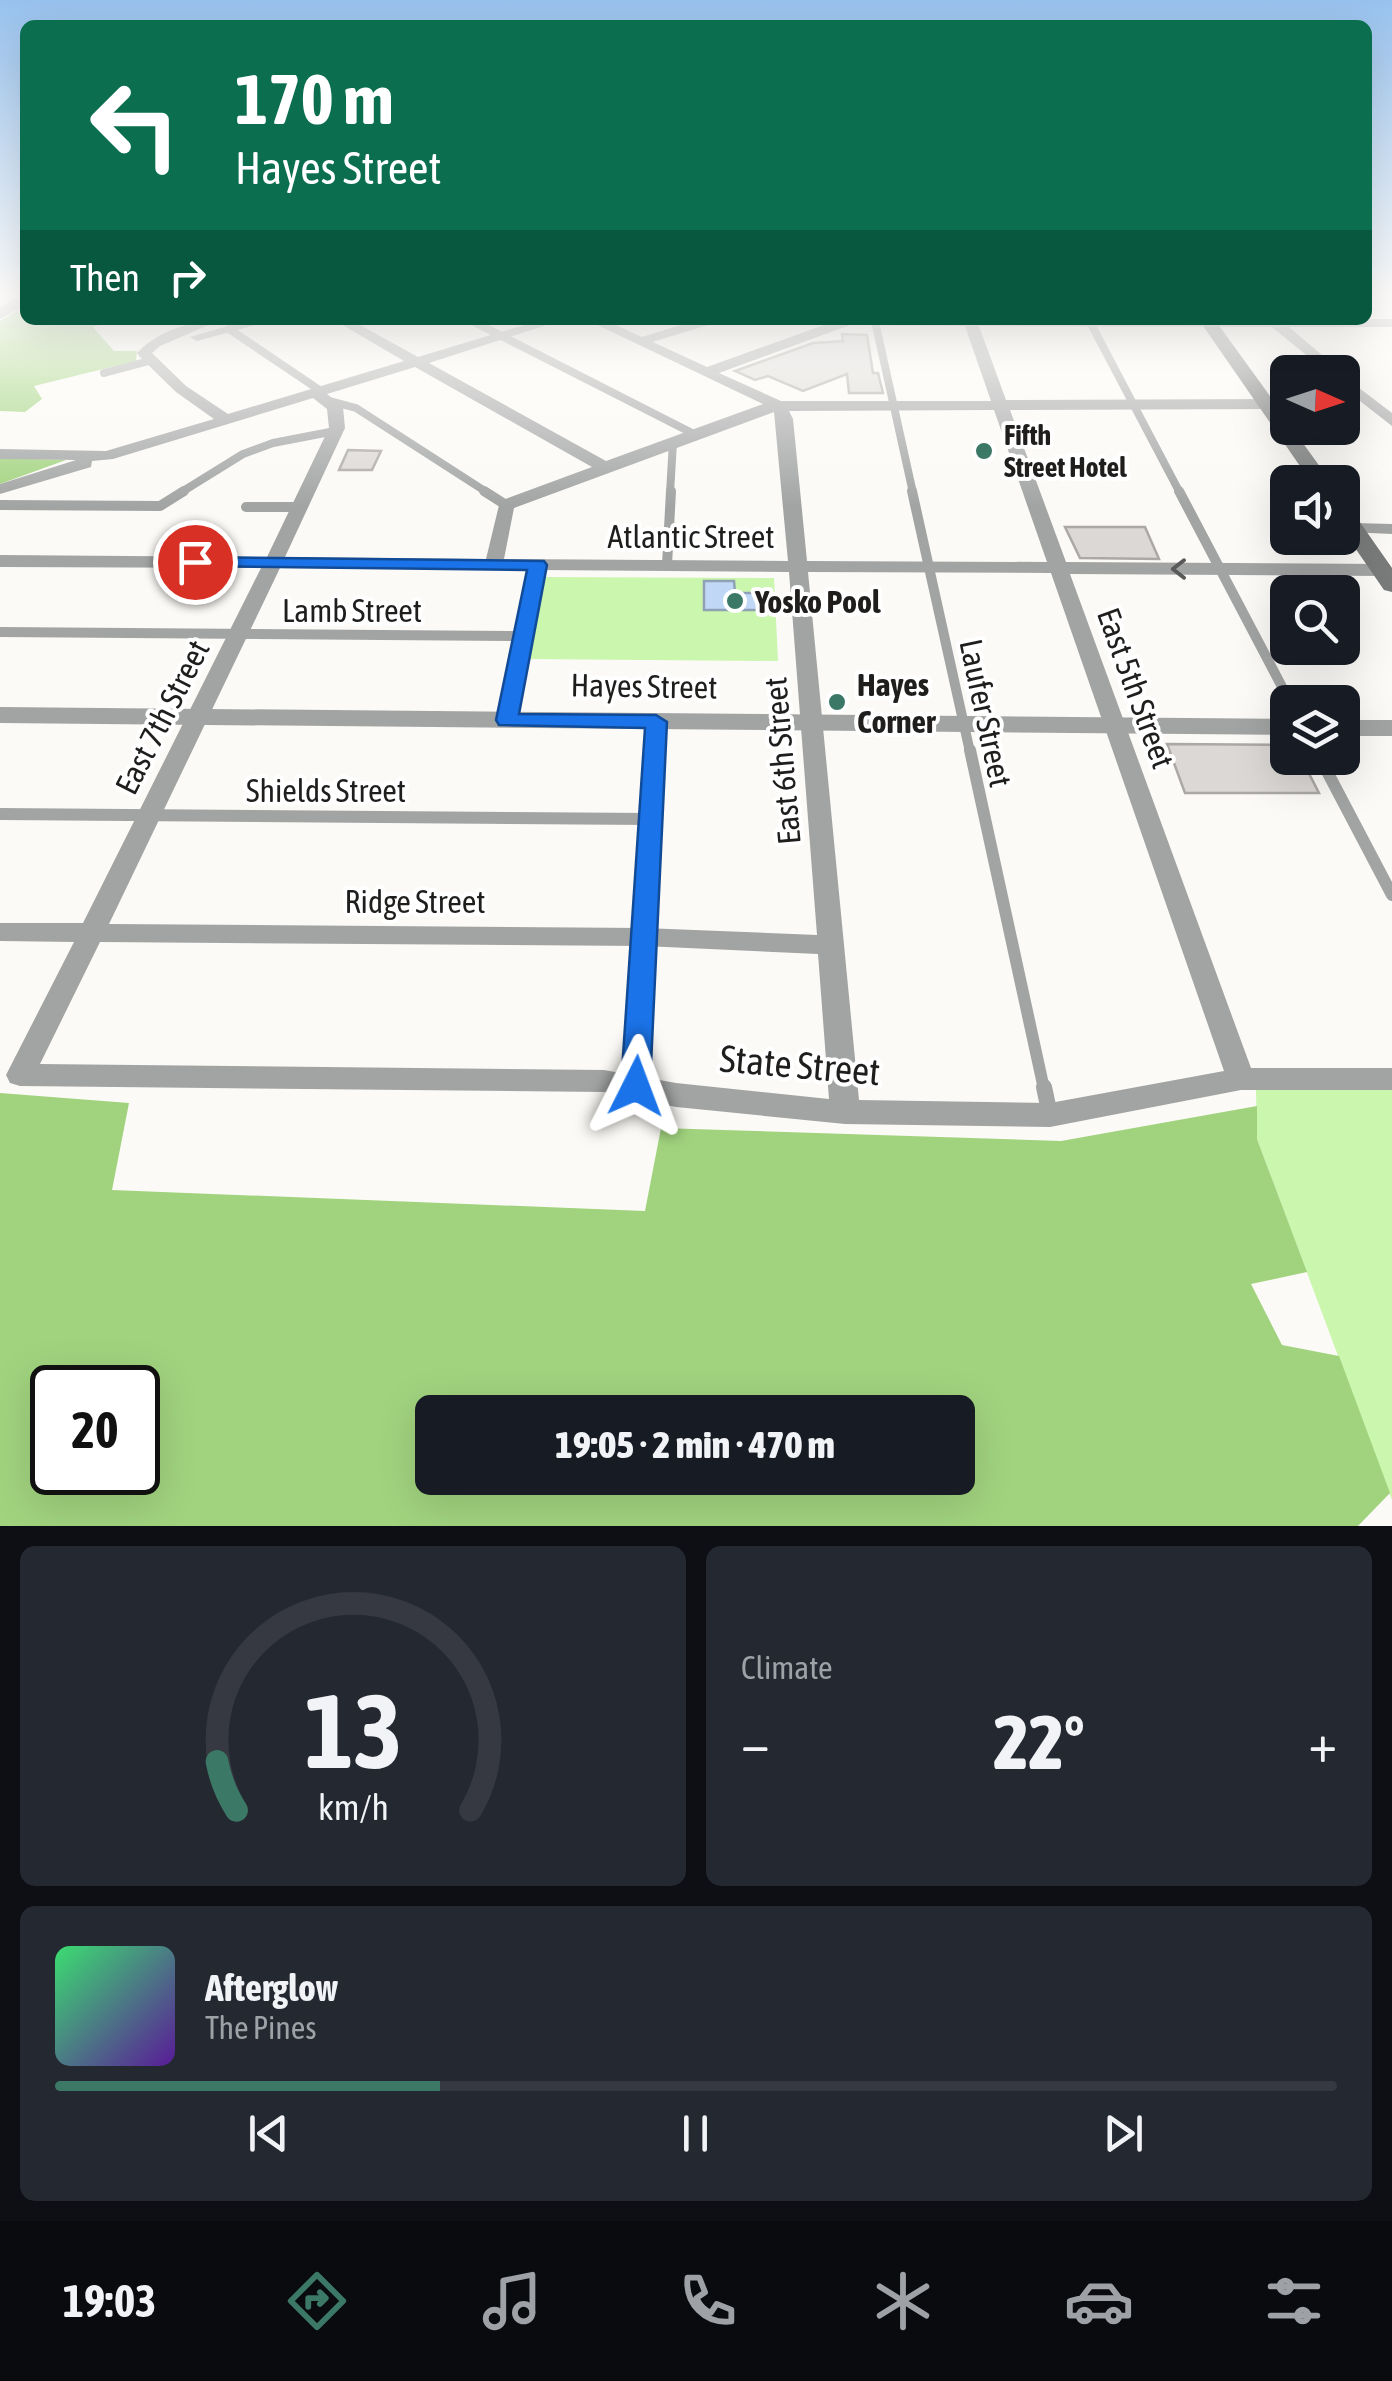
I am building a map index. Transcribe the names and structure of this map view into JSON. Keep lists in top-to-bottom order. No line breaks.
{"streets":{"street":["Atlantic Street","Hayes Street","East 5th Street","East 7th Street","East 6th Street","Ridge Street","State Street"],"lane":["Lamb Street","Laufer Street","Shields Street"]},"crossings":[["Atlantic Street","East 5th Street"],["Atlantic Street","Laufer Street"],["Atlantic Street","East 7th Street"],["Atlantic Street","East 6th Street"],["Lamb Street","East 7th Street"],["Hayes Street","East 5th Street"],["Hayes Street","Laufer Street"],["Hayes Street","East 7th Street"],["Hayes Street","East 6th Street"],["East 5th Street","State Street"],["Laufer Street","State Street"],["East 7th Street","Shields Street"],["East 7th Street","Ridge Street"],["East 7th Street","State Street"],["East 6th Street","Ridge Street"],["East 6th Street","State Street"]],"places":["Fifth Street Hotel","Yosko Pool","Hayes Corner"],"north":"right","page":{"turn":["170 m","Hayes Street"],"then":"Then","limit":"20","trip":"19:05 · 2 min · 470 m","tile":"Climate","heat":["−","22°","+"],"song":["Afterglow","The Pines"],"tabs":"19:03","gauge":["13","km/h"]}}
